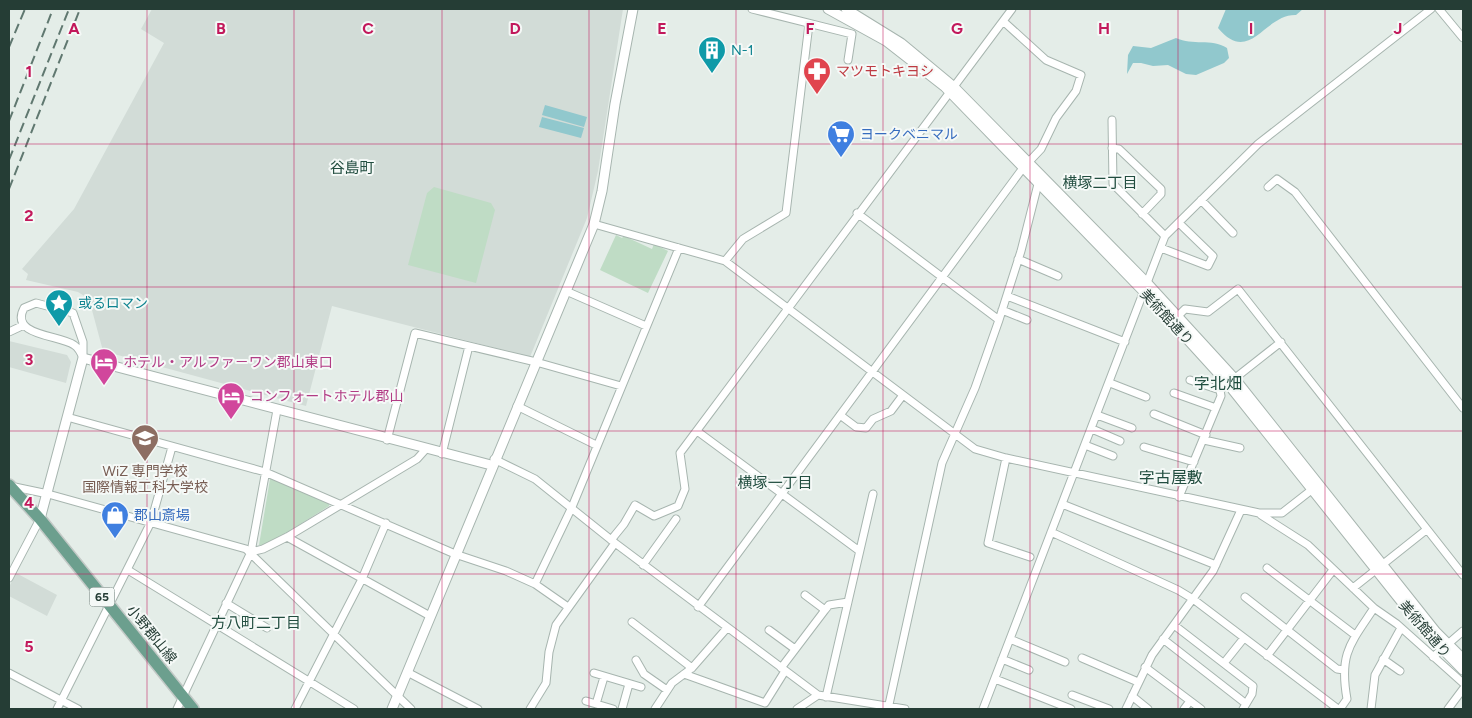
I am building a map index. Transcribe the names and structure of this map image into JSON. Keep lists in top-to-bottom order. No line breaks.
{"streets":{"main road":["65","小野郡山線"],"street":["美術館通り"]},"districts":["谷島町","横塚二丁目","字北畑","字古屋敷","横塚一丁目","方八町二丁目"],"places":{"building":["N-1"],"pharmacy":["マツモトキヨシ"],"supermarket":["ヨークベニマル"],"place":["或るロマン"],"hotel":["ホテル・アルファ－ワン郡山東口","コンフォートホテル郡山"],"school or university":["WiZ 専門学校 国際情報工科大学校"],"shop":["郡山斎場"]},"grid":{"columns":["A","B","C","D","E","F","G","H","I","J"],"rows":["1","2","3","4","5"]}}
